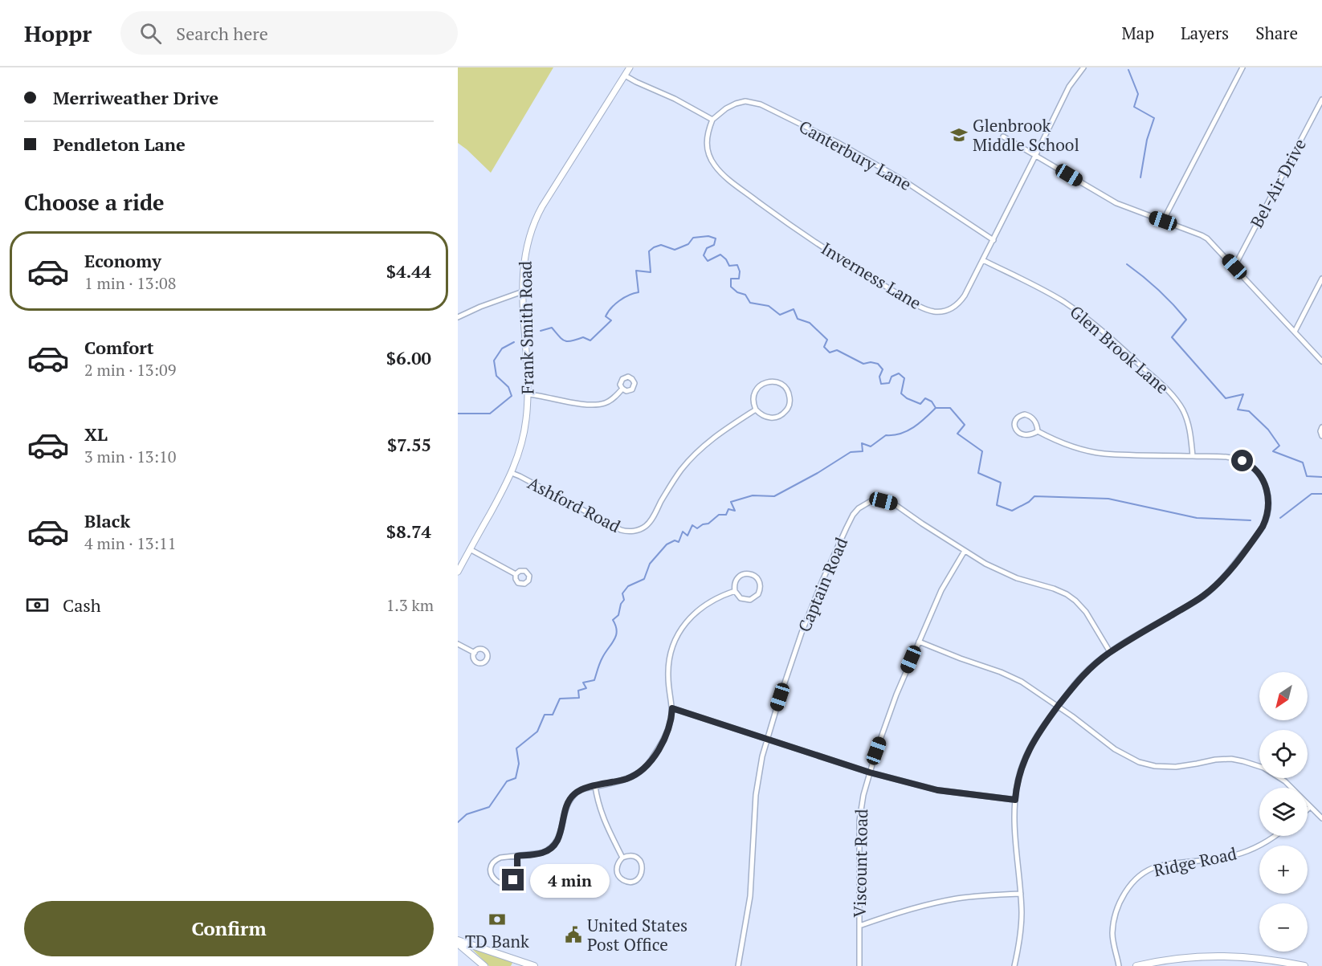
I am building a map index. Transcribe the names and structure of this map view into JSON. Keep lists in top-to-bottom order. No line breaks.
{"streets":{"street":["Canterbury Lane","Bel-Air Drive","Inverness Lane","Frank Smith Road","Glen Brook Lane","Ashford Road","Captain Road","Ridge Road","Viscount Road"]},"crossings":[["Canterbury Lane","Inverness Lane"],["Inverness Lane","Glen Brook Lane"],["Frank Smith Road","Ashford Road"],["Captain Road","Viscount Road"]],"places":{"school or university":["Glenbrook Middle School"],"bank":["TD Bank"],"public building":["United States Post Office"]},"north":"bottom left","page":{"header":"Hoppr","search":"Search here","nav":["Map","Layers","Share"],"banner":["Merriweather Drive","Pendleton Lane"],"heading":"Choose a ride","list":[{"name":"Economy","note":"1 min · 13:08","value":"$4.44"},{"name":"Comfort","note":"2 min · 13:09","value":"$6.00"},{"name":"XL","note":"3 min · 13:10","value":"$7.55"},{"name":"Black","note":"4 min · 13:11","value":"$8.74"}],"pay":["Cash","1.3 km"],"map_buttons":["+","−"],"bubble":"4 min","buttons":"Confirm"}}
